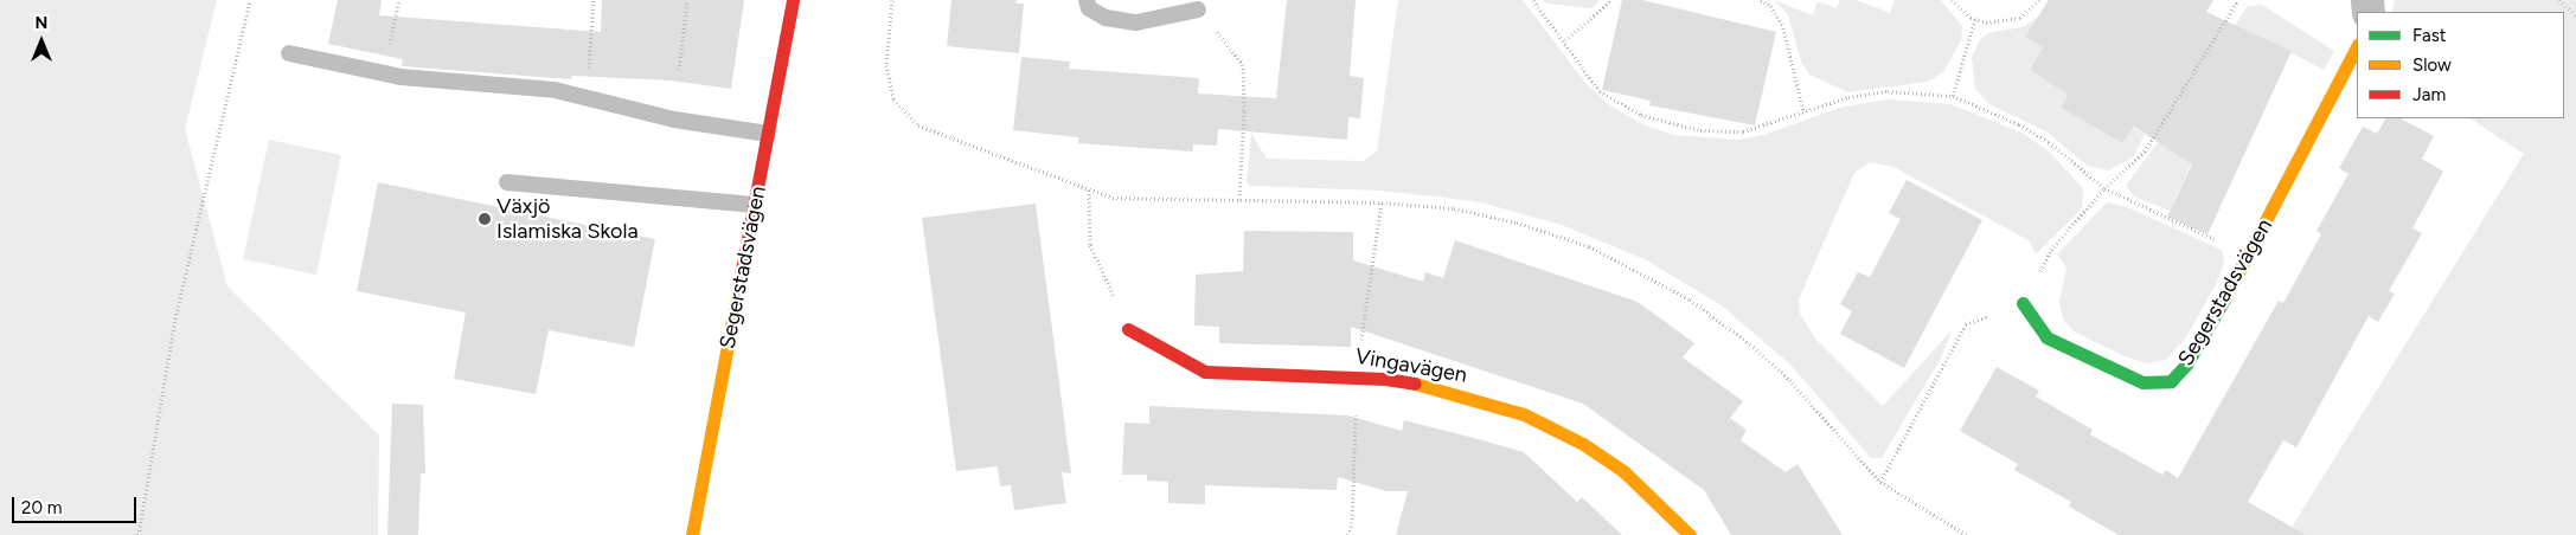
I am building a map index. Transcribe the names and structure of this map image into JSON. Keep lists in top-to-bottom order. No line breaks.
{"streets":{"street":["Segerstadsvägen","Vingavägen"]},"places":["Växjö Islamiska Skola"],"legend":["Fast","Slow","Jam"],"scale_bar":"20 m","north":"top"}
